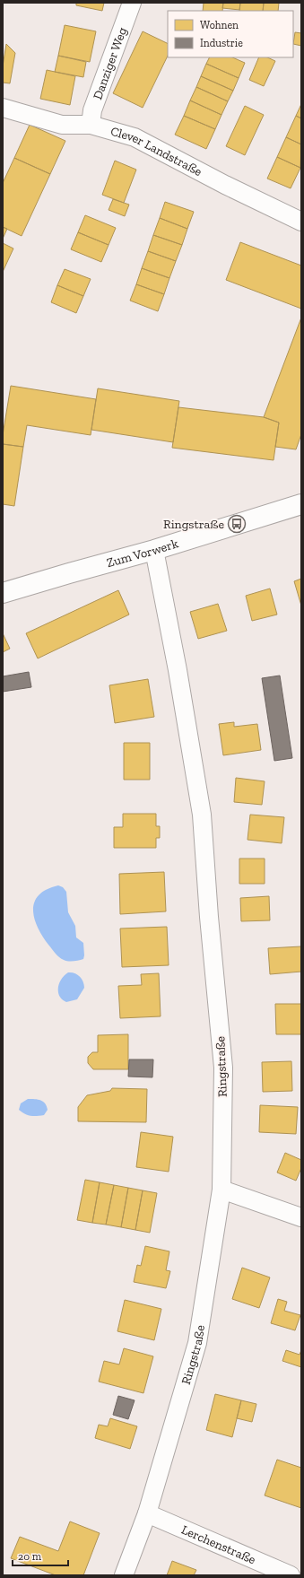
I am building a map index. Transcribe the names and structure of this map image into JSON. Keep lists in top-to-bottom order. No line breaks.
{"streets":{"street":["Danziger Weg","Clever Landstraße","Zum Vorwerk","Ringstraße","Lerchenstraße"]},"crossings":[["Danziger Weg","Clever Landstraße"],["Zum Vorwerk","Ringstraße"],["Ringstraße","Lerchenstraße"]],"places":{"bus stop":["Ringstraße"]},"legend":["Wohnen","Industrie"],"scale_bar":"20 m"}
